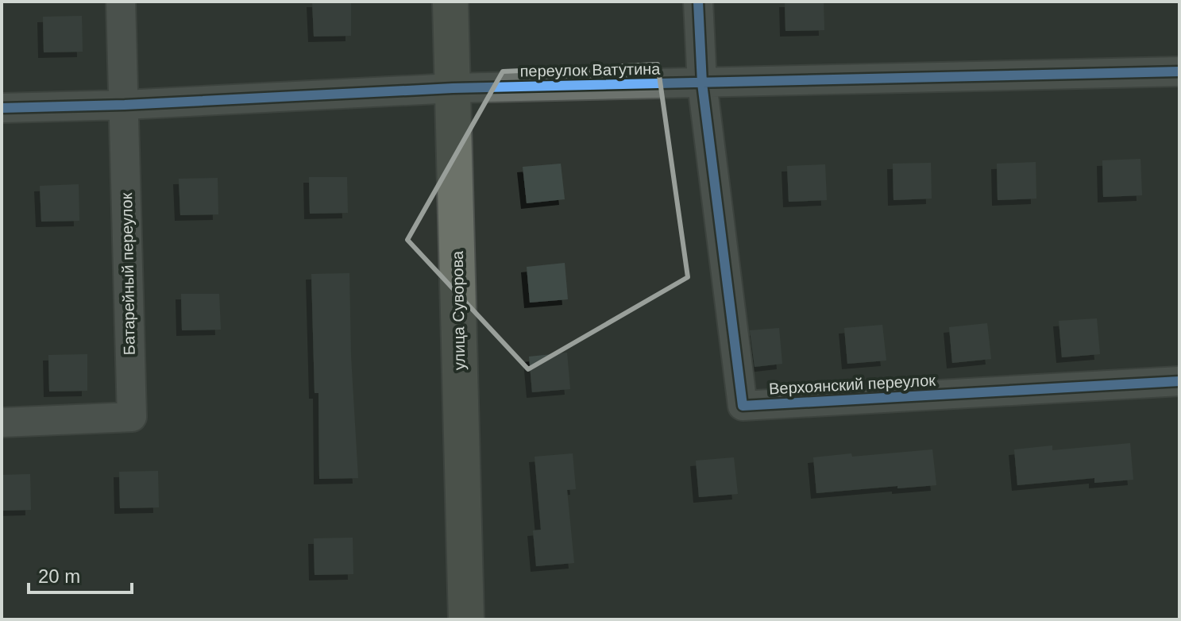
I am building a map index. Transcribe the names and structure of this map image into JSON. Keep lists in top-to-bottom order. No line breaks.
{"streets":{"main road":["улица Суворова"],"street":["переулок Ватутина","Батарейный переулок","Верхоянский переулок"]},"crossings":[["переулок Ватутина","Батарейный переулок"],["переулок Ватутина","улица Суворова"],["переулок Ватутина","Верхоянский переулок"]],"scale_bar":"20 m"}
